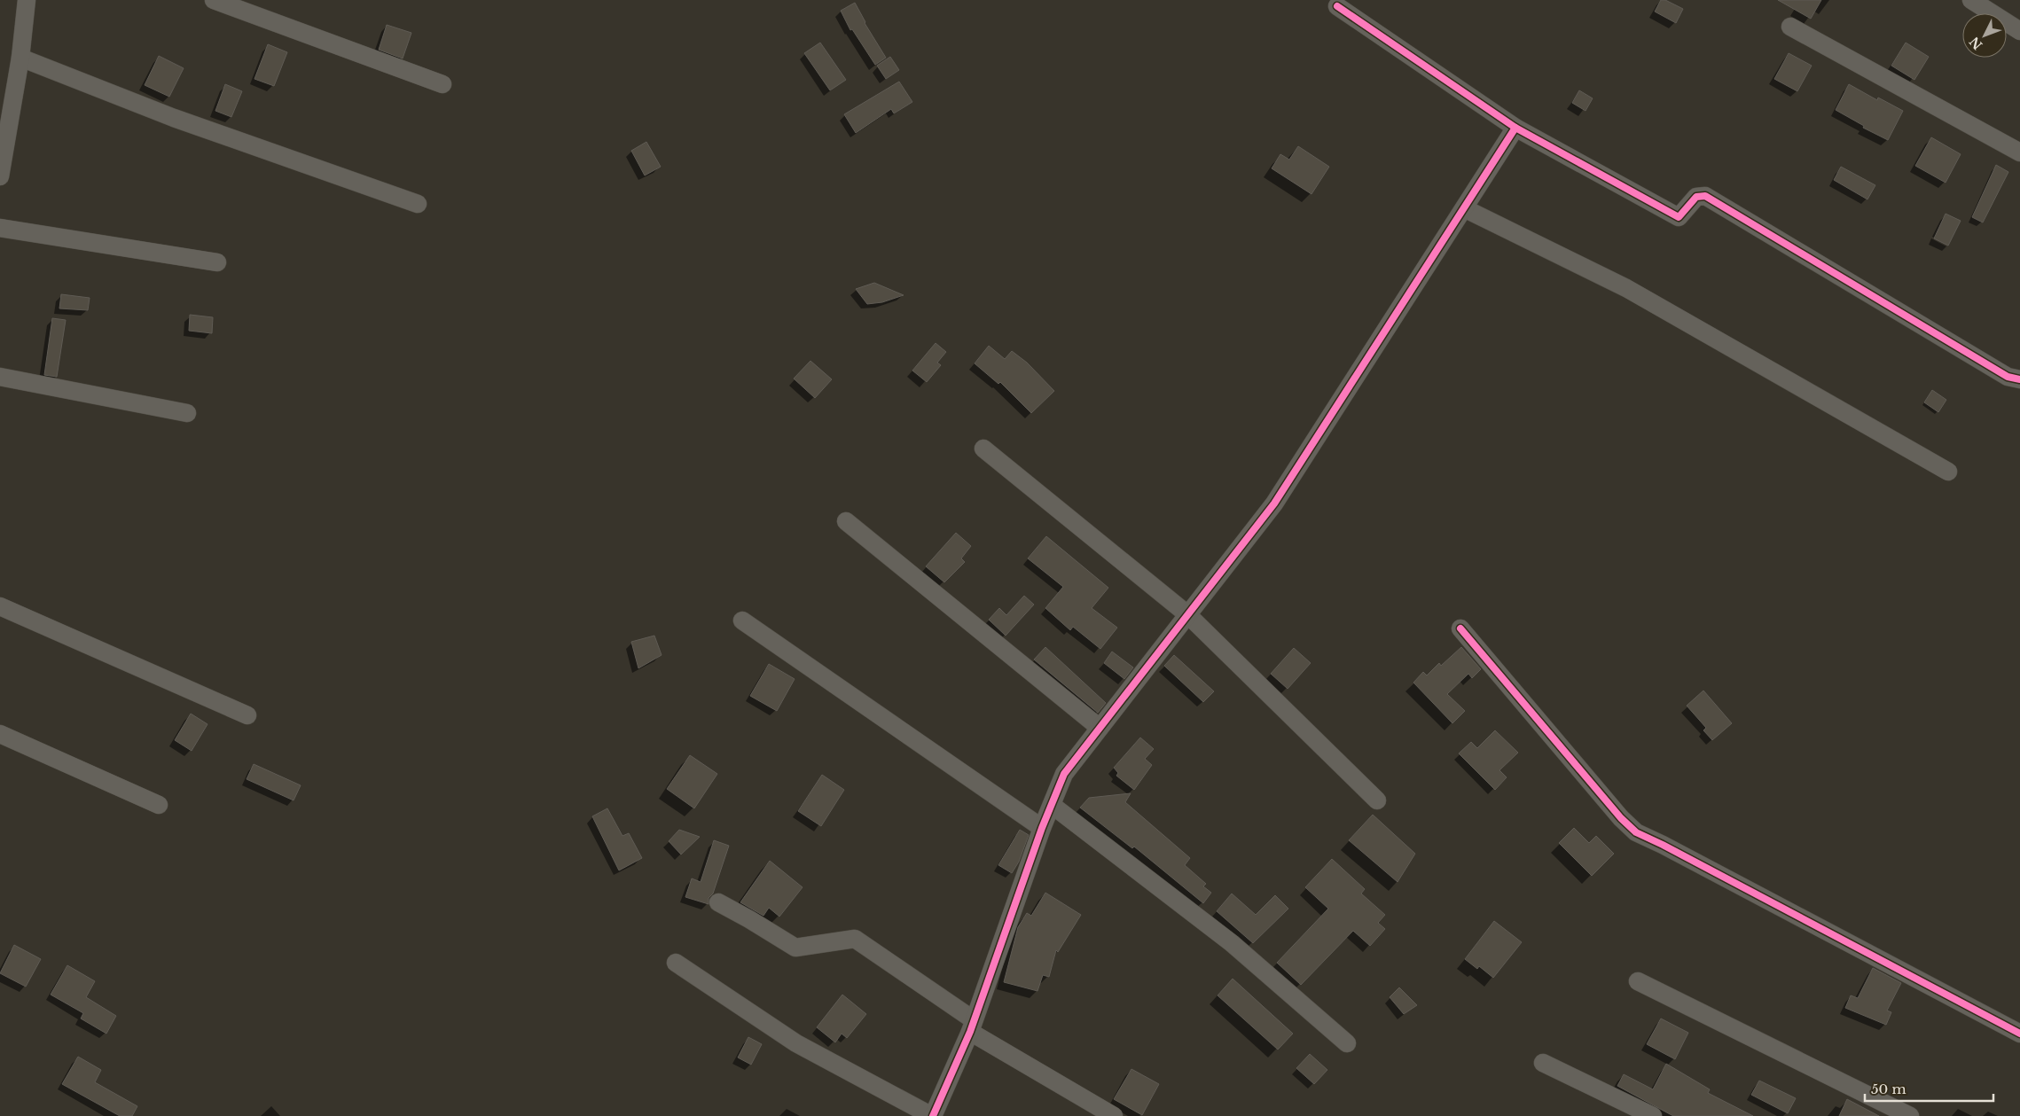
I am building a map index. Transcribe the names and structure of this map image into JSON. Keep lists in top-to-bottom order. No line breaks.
{"scale_bar":"50 m","north":"bottom left"}
